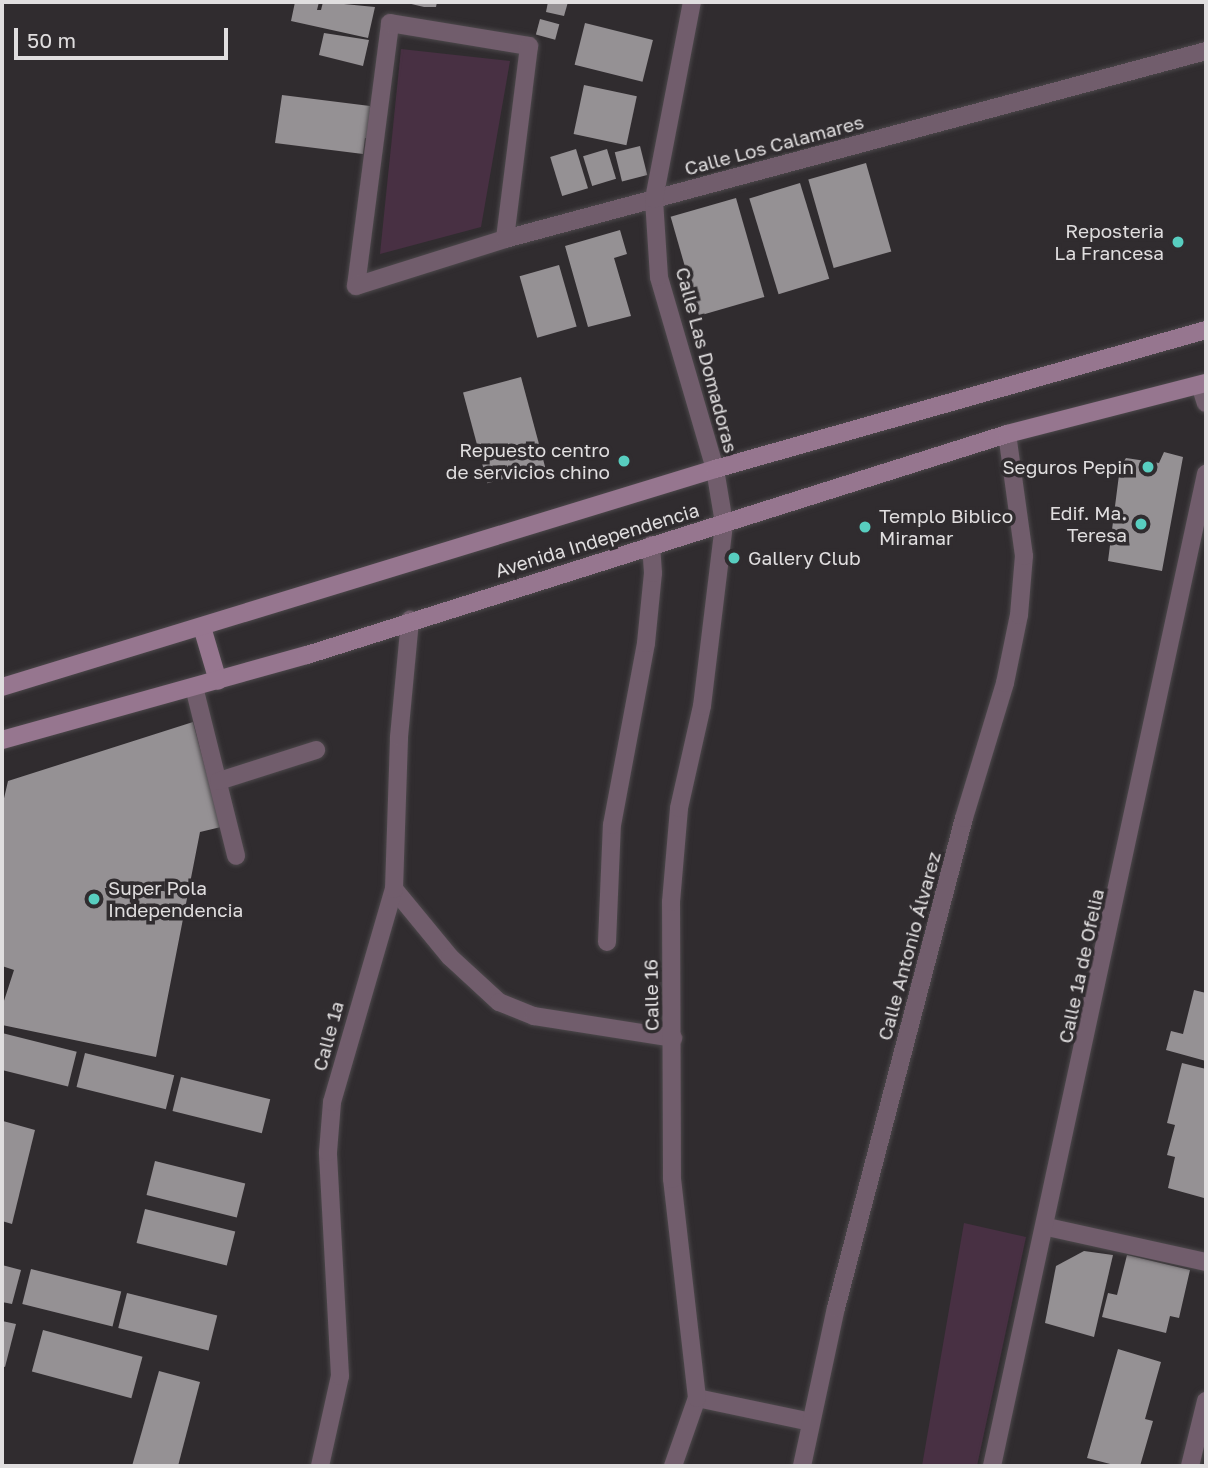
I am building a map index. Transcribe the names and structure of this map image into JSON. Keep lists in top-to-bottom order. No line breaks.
{"streets":{"main road":["Avenida Independencia"],"street":["Calle Los Calamares","Calle Las Domadoras","Calle Antonio Álvarez","Calle 1a de Ofelia","Calle 16","Calle 1a"]},"crossings":[["Calle Los Calamares","Calle Las Domadoras"],["Calle Las Domadoras","Avenida Independencia"],["Calle Las Domadoras","Calle 16"],["Avenida Independencia","Calle Antonio Álvarez"],["Avenida Independencia","Calle 16"],["Avenida Independencia","Calle 1a"]],"places":["Reposteria La Francesa","Repuesto centro de servicios chino","Seguros Pepin","Edif. Ma. Teresa","Templo Biblico Miramar","Gallery Club","Super Pola Independencia"],"scale_bar":"50 m"}
